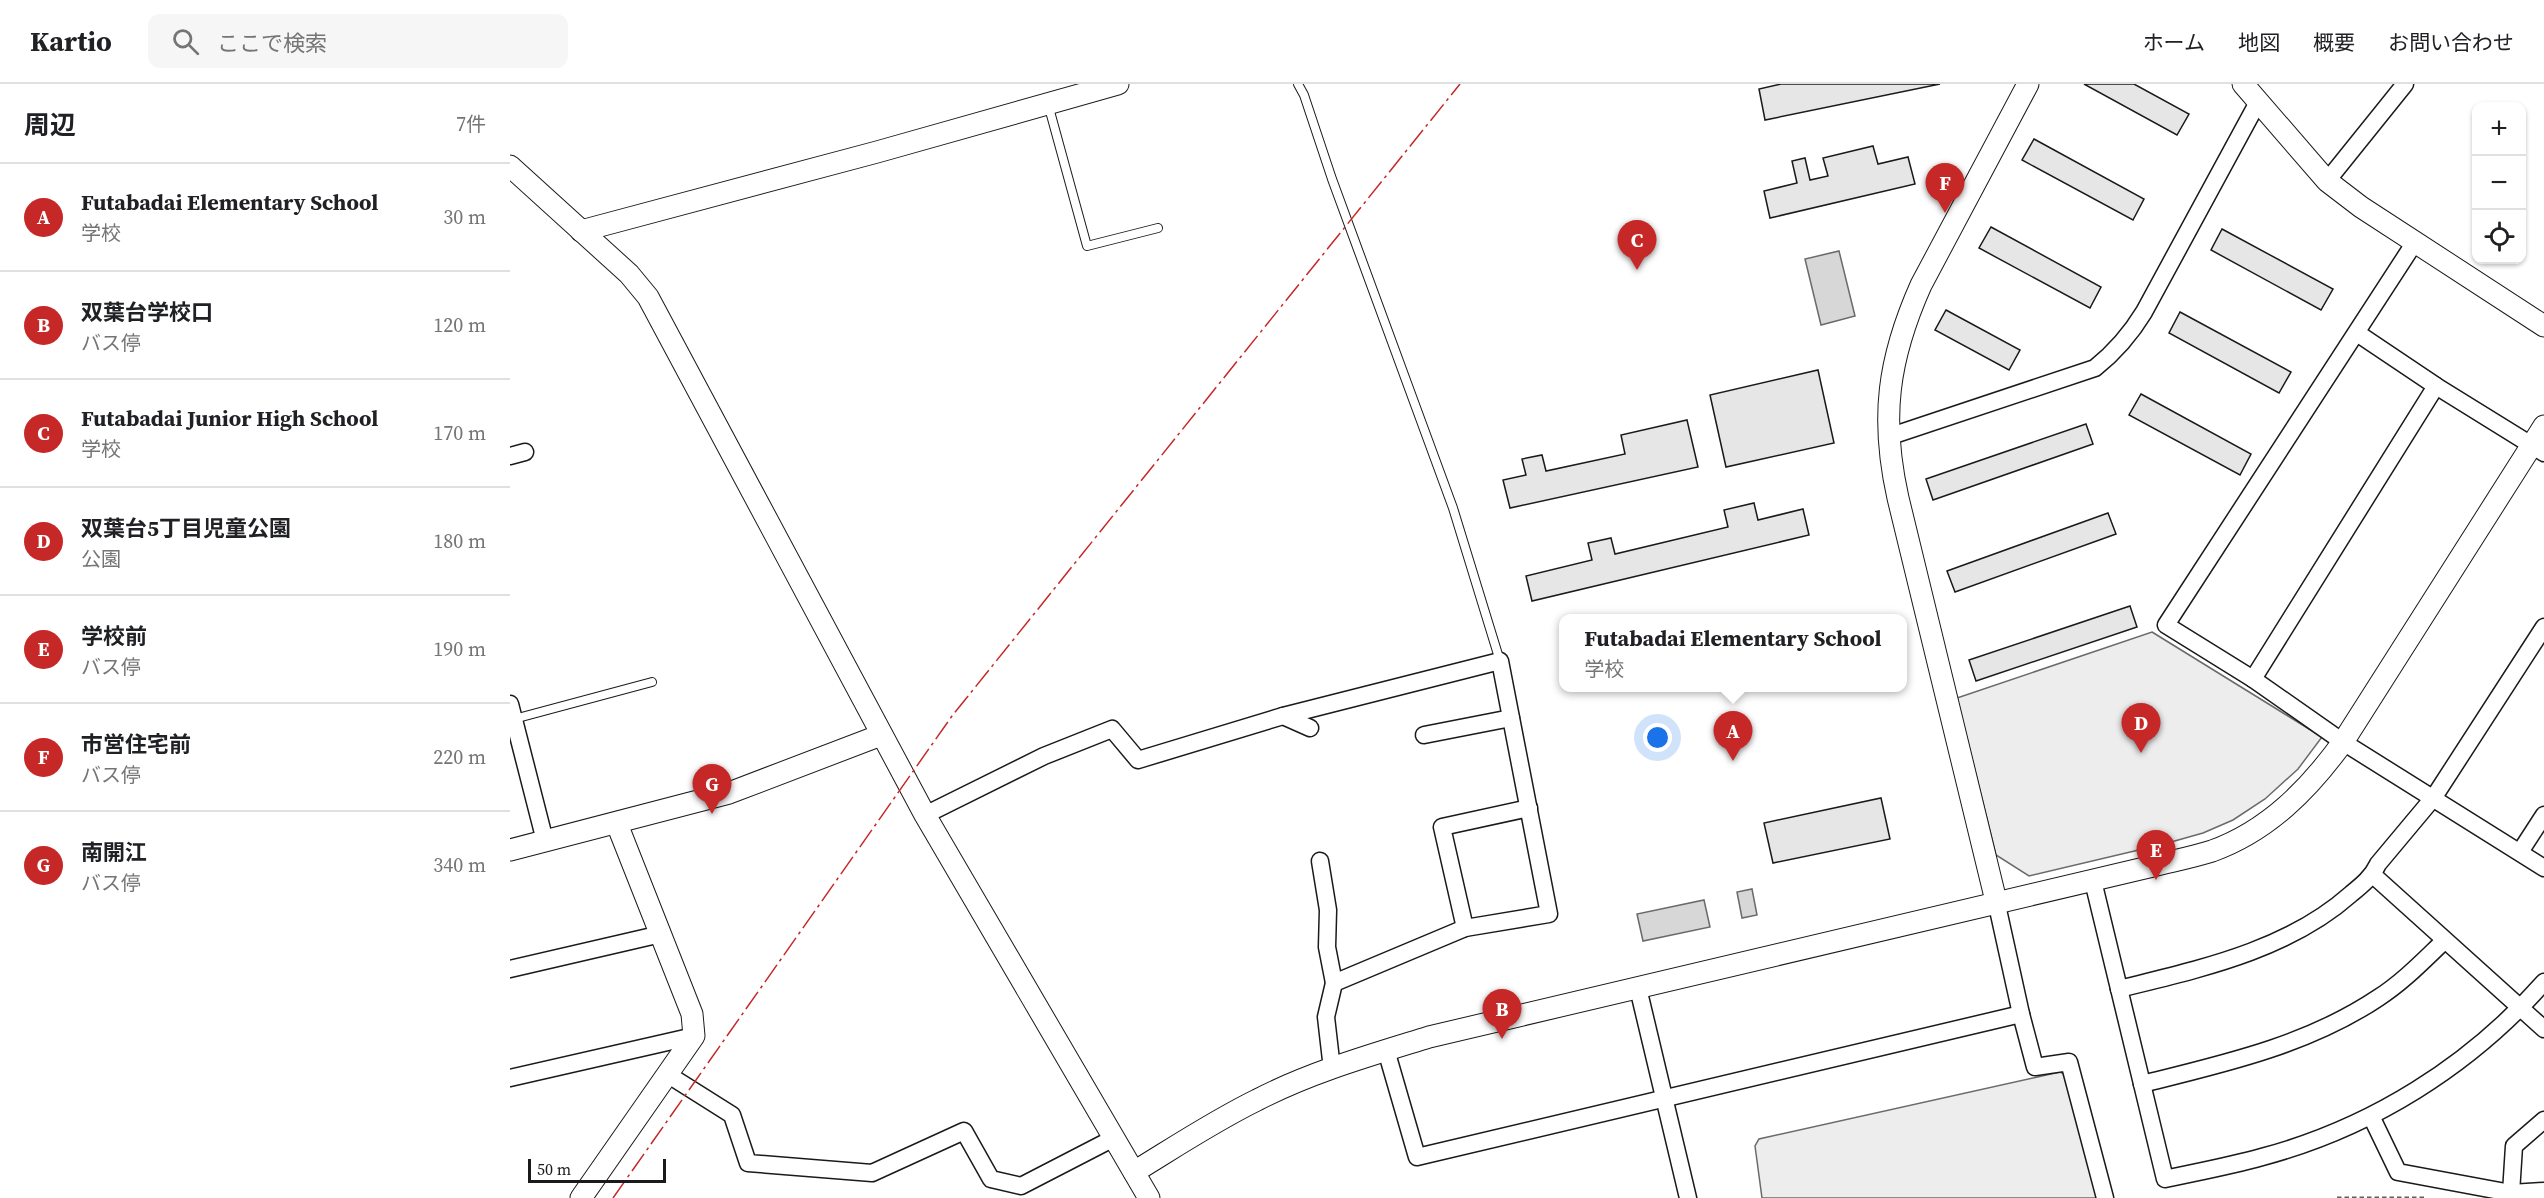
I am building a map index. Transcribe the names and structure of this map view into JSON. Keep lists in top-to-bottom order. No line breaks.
{"scale_bar":"50 m","page":{"header":"Kartio","search":"ここで検索","nav":["ホーム","地図","概要","お問い合わせ"],"heading":["周辺","7件"],"map_buttons":["+","−"],"list":[{"mark":"A","name":"Futabadai Elementary School","note":"学校","value":"30 m"},{"mark":"B","name":"双葉台学校口","note":"バス停","value":"120 m"},{"mark":"C","name":"Futabadai Junior High School","note":"学校","value":"170 m"},{"mark":"D","name":"双葉台5丁目児童公園","note":"公園","value":"180 m"},{"mark":"E","name":"学校前","note":"バス停","value":"190 m"},{"mark":"F","name":"市営住宅前","note":"バス停","value":"220 m"},{"mark":"G","name":"南開江","note":"バス停","value":"340 m"}],"pins":["F","C","D","A","G","E","B"],"popup":["Futabadai Elementary School","学校"],"scale":"50 m"}}
